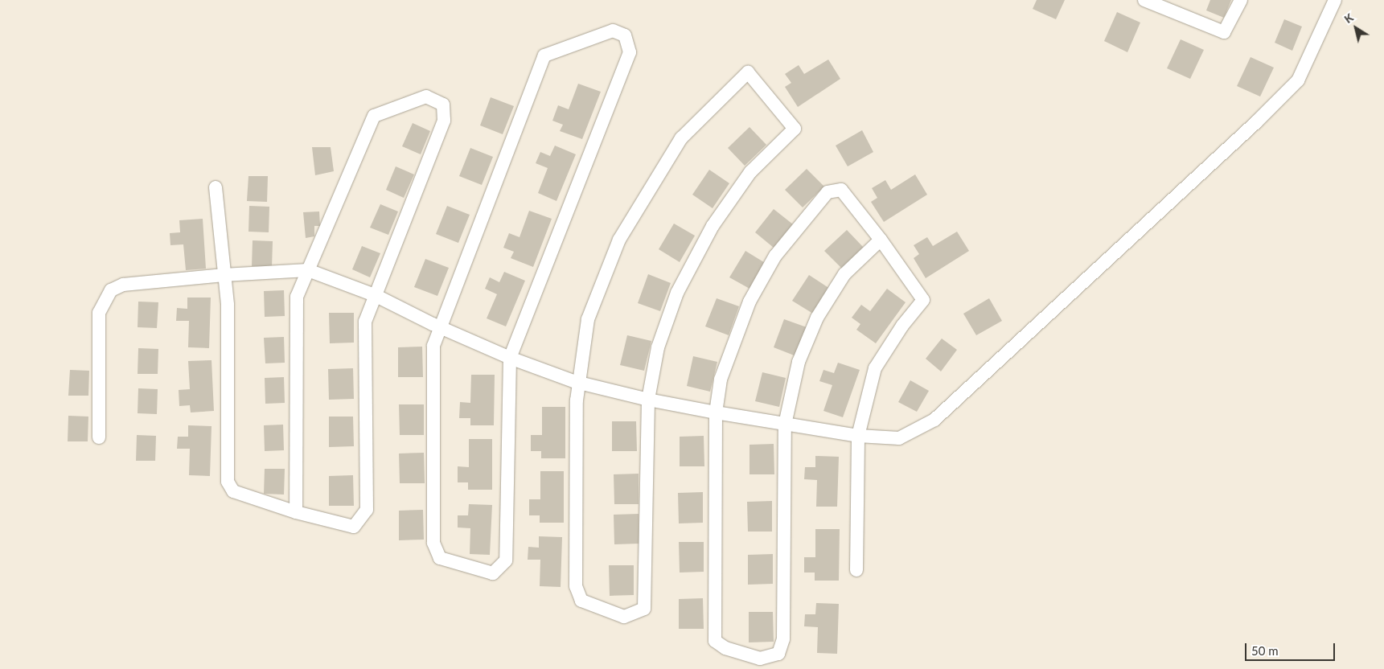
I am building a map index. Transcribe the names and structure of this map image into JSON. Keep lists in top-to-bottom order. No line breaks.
{"scale_bar":"50 m","north":"top left"}
